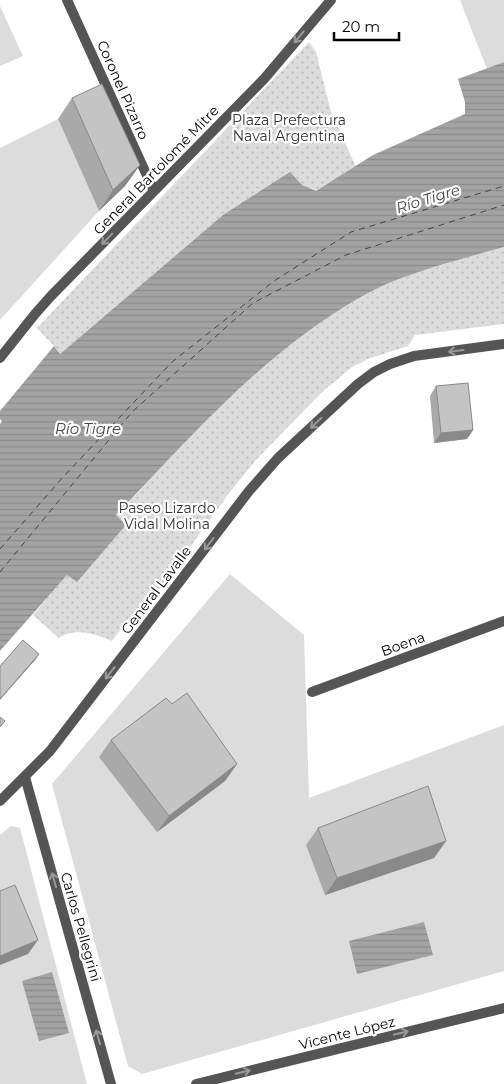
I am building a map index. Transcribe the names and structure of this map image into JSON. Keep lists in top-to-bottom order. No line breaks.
{"streets":{"street":["Coronel Pizarro","General Bartolomé Mitre","General Lavalle","Boena","Carlos Pellegrini","Vicente López"]},"crossings":[["Coronel Pizarro","General Bartolomé Mitre"],["General Lavalle","Carlos Pellegrini"]],"one_way":["General Bartolomé Mitre","General Lavalle","Carlos Pellegrini","Vicente López"],"water":["Río Tigre"],"parks":["Plaza Prefectura Naval Argentina","Paseo Lizardo Vidal Molina"],"scale_bar":"20 m"}
